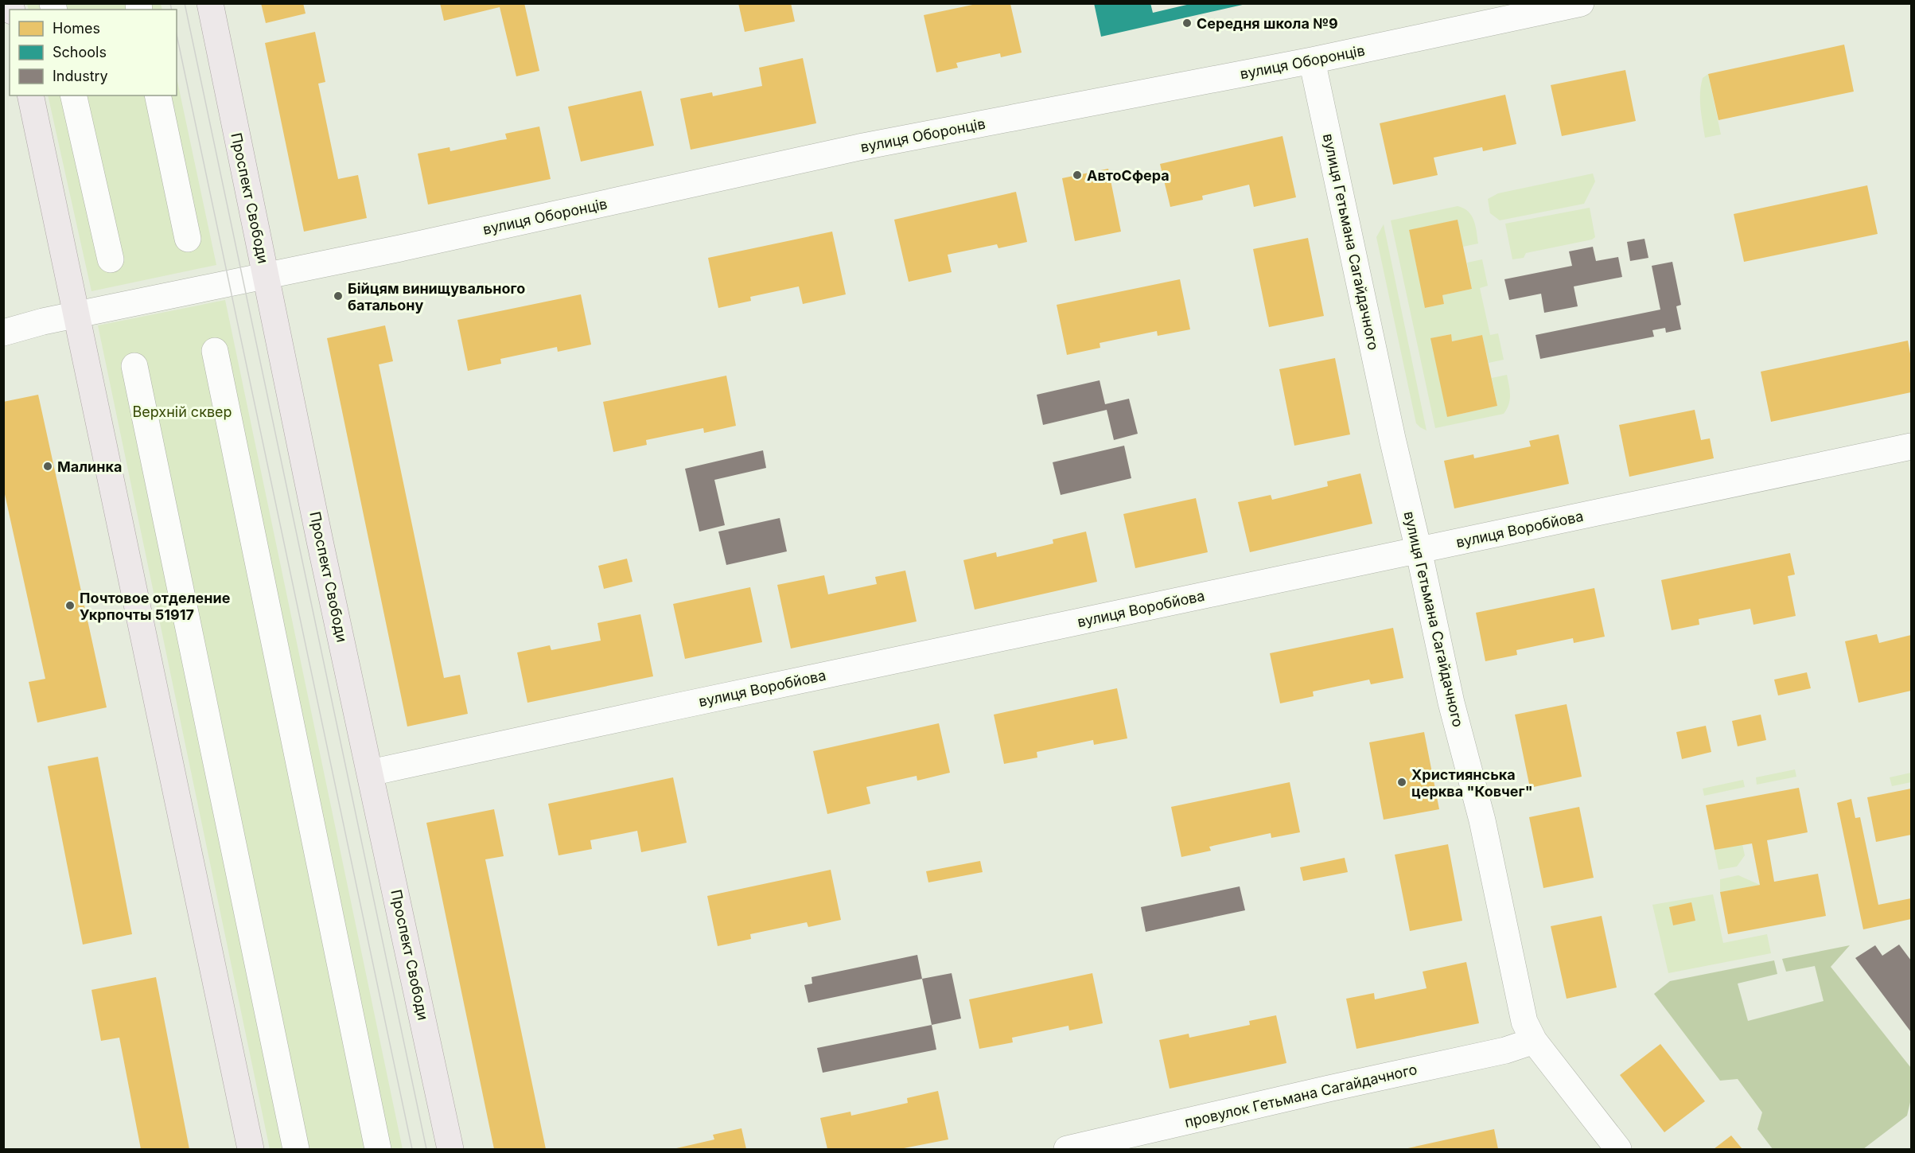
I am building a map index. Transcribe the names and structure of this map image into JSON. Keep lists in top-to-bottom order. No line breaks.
{"streets":{"main road":["Проспект Свободи"],"street":["вулиця Оборонців","вулиця Гетьмана Сагайдачного","вулиця Воробйова","провулок Гетьмана Сагайдачного"]},"crossings":[["вулиця Оборонців","Проспект Свободи"],["вулиця Оборонців","вулиця Гетьмана Сагайдачного"],["Проспект Свободи","вулиця Воробйова"],["вулиця Гетьмана Сагайдачного","вулиця Воробйова"],["вулиця Гетьмана Сагайдачного","провулок Гетьмана Сагайдачного"]],"parks":["Верхній сквер"],"places":["Середня школа №9","АвтоСфера","Бійцям винищувального батальону","Малинка","Почтовое отделение Укрпочты 51917","Християнська церква \"Ковчег\""],"legend":["Homes","Schools","Industry"]}
